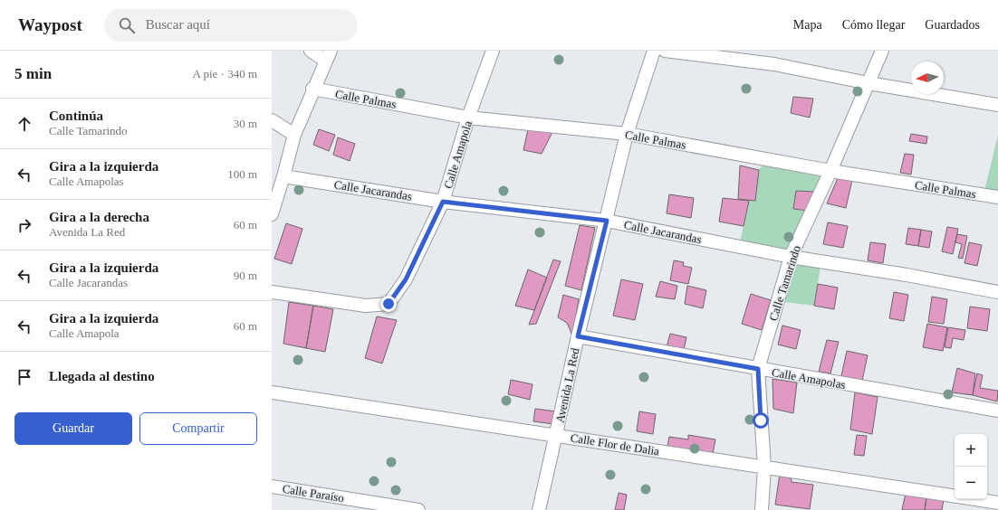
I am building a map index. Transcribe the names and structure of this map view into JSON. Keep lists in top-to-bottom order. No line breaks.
{"streets":{"street":["Calle Palmas","Calle Amapola","Calle Jacarandas","Calle Tamarindo","Calle Amapolas","Avenida La Red","Calle Flor de Dalia","Calle Paraíso"]},"crossings":[["Calle Palmas","Calle Amapola"],["Calle Palmas","Calle Tamarindo"],["Calle Palmas","Avenida La Red"],["Calle Amapola","Calle Jacarandas"],["Calle Jacarandas","Calle Tamarindo"],["Calle Jacarandas","Avenida La Red"],["Calle Tamarindo","Calle Amapolas"],["Calle Tamarindo","Calle Flor de Dalia"],["Calle Amapolas","Avenida La Red"],["Avenida La Red","Calle Flor de Dalia"]],"north":"left","page":{"header":"Waypost","search":"Buscar aquí","nav":["Mapa","Cómo llegar","Guardados"],"heading":["5 min","A pie · 340 m"],"list":[["Continúa","Calle Tamarindo","30 m"],["Gira a la izquierda","Calle Amapolas","100 m"],["Gira a la derecha","Avenida La Red","60 m"],["Gira a la izquierda","Calle Jacarandas","90 m"],["Gira a la izquierda","Calle Amapola","60 m"],"Llegada al destino"],"buttons":["Guardar","Compartir"],"map_buttons":["+","−"]}}
